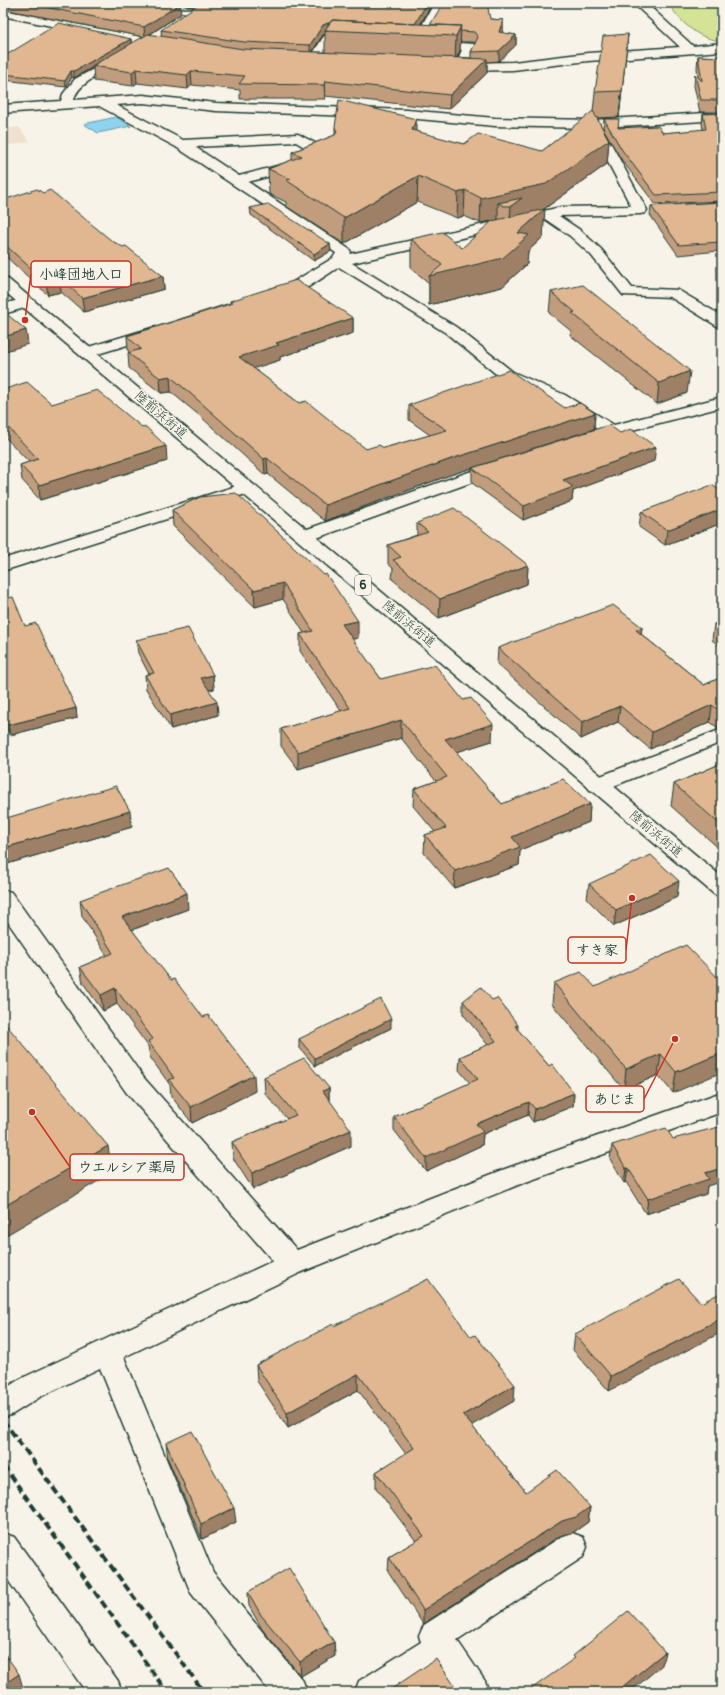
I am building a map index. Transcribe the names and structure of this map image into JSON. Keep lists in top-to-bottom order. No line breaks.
{"streets":{"main road":["陸前浜街道","6"]},"places":["小峰団地入口","すき家","あじま","ウエルシア薬局"]}
